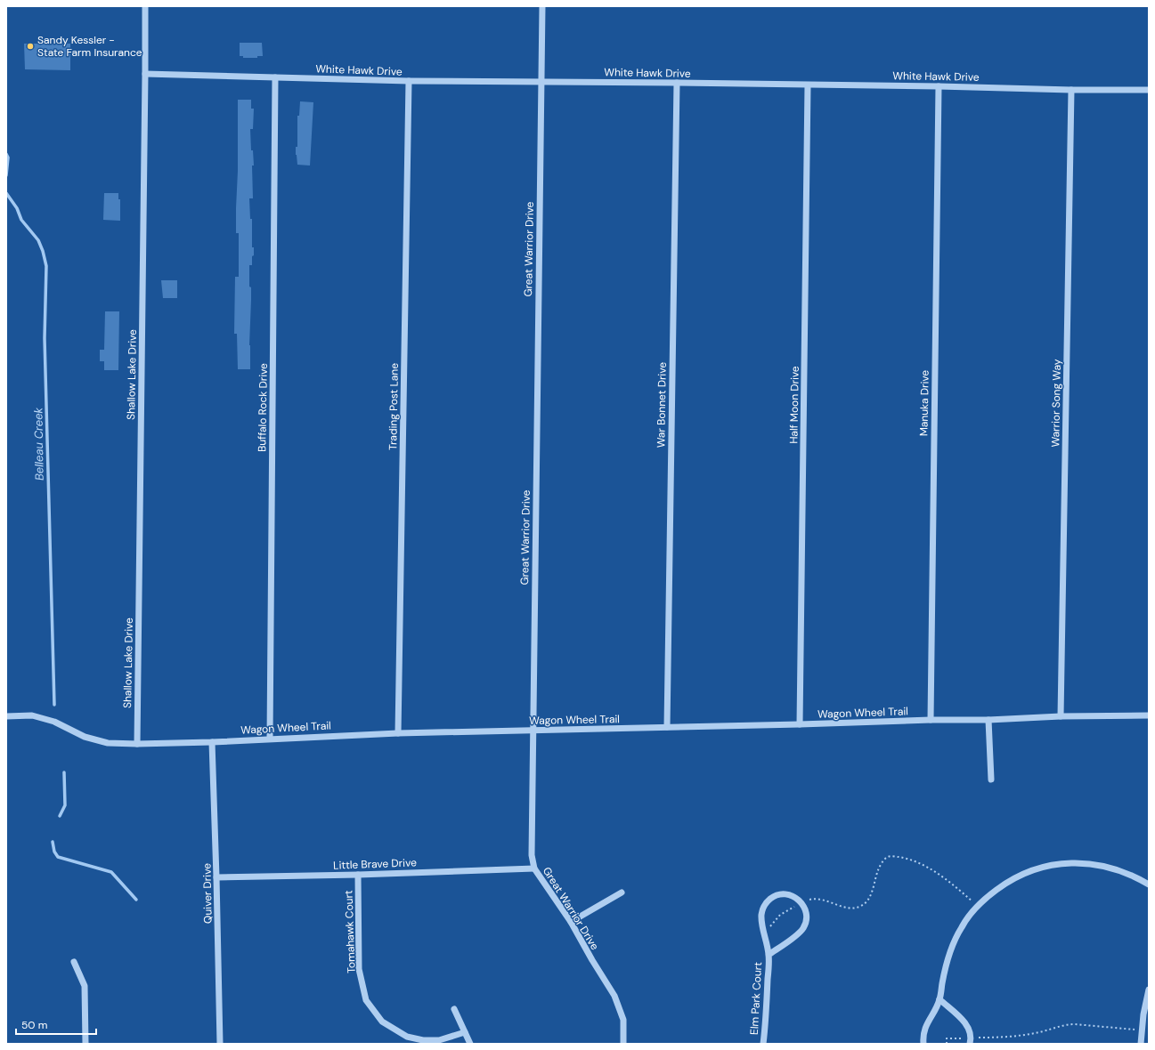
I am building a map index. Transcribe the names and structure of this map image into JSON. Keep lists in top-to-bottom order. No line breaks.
{"streets":{"street":["White Hawk Drive","Great Warrior Drive","Shallow Lake Drive","Manuka Drive","Warrior Song Way","War Bonnet Drive","Half Moon Drive","Trading Post Lane","Buffalo Rock Drive","Wagon Wheel Trail","Little Brave Drive","Quiver Drive","Tomahawk Court","Elm Park Court"]},"crossings":[["White Hawk Drive","Great Warrior Drive"],["White Hawk Drive","Shallow Lake Drive"],["White Hawk Drive","Manuka Drive"],["White Hawk Drive","Warrior Song Way"],["White Hawk Drive","War Bonnet Drive"],["White Hawk Drive","Half Moon Drive"],["White Hawk Drive","Trading Post Lane"],["White Hawk Drive","Buffalo Rock Drive"],["Great Warrior Drive","Wagon Wheel Trail"],["Great Warrior Drive","Little Brave Drive"],["Shallow Lake Drive","Wagon Wheel Trail"],["Manuka Drive","Wagon Wheel Trail"],["Warrior Song Way","Wagon Wheel Trail"],["War Bonnet Drive","Wagon Wheel Trail"],["Half Moon Drive","Wagon Wheel Trail"],["Trading Post Lane","Wagon Wheel Trail"],["Buffalo Rock Drive","Wagon Wheel Trail"],["Wagon Wheel Trail","Quiver Drive"],["Little Brave Drive","Quiver Drive"],["Little Brave Drive","Tomahawk Court"]],"water":["Belleau Creek"],"places":["Sandy Kessler - State Farm Insurance"],"scale_bar":"50 m"}
